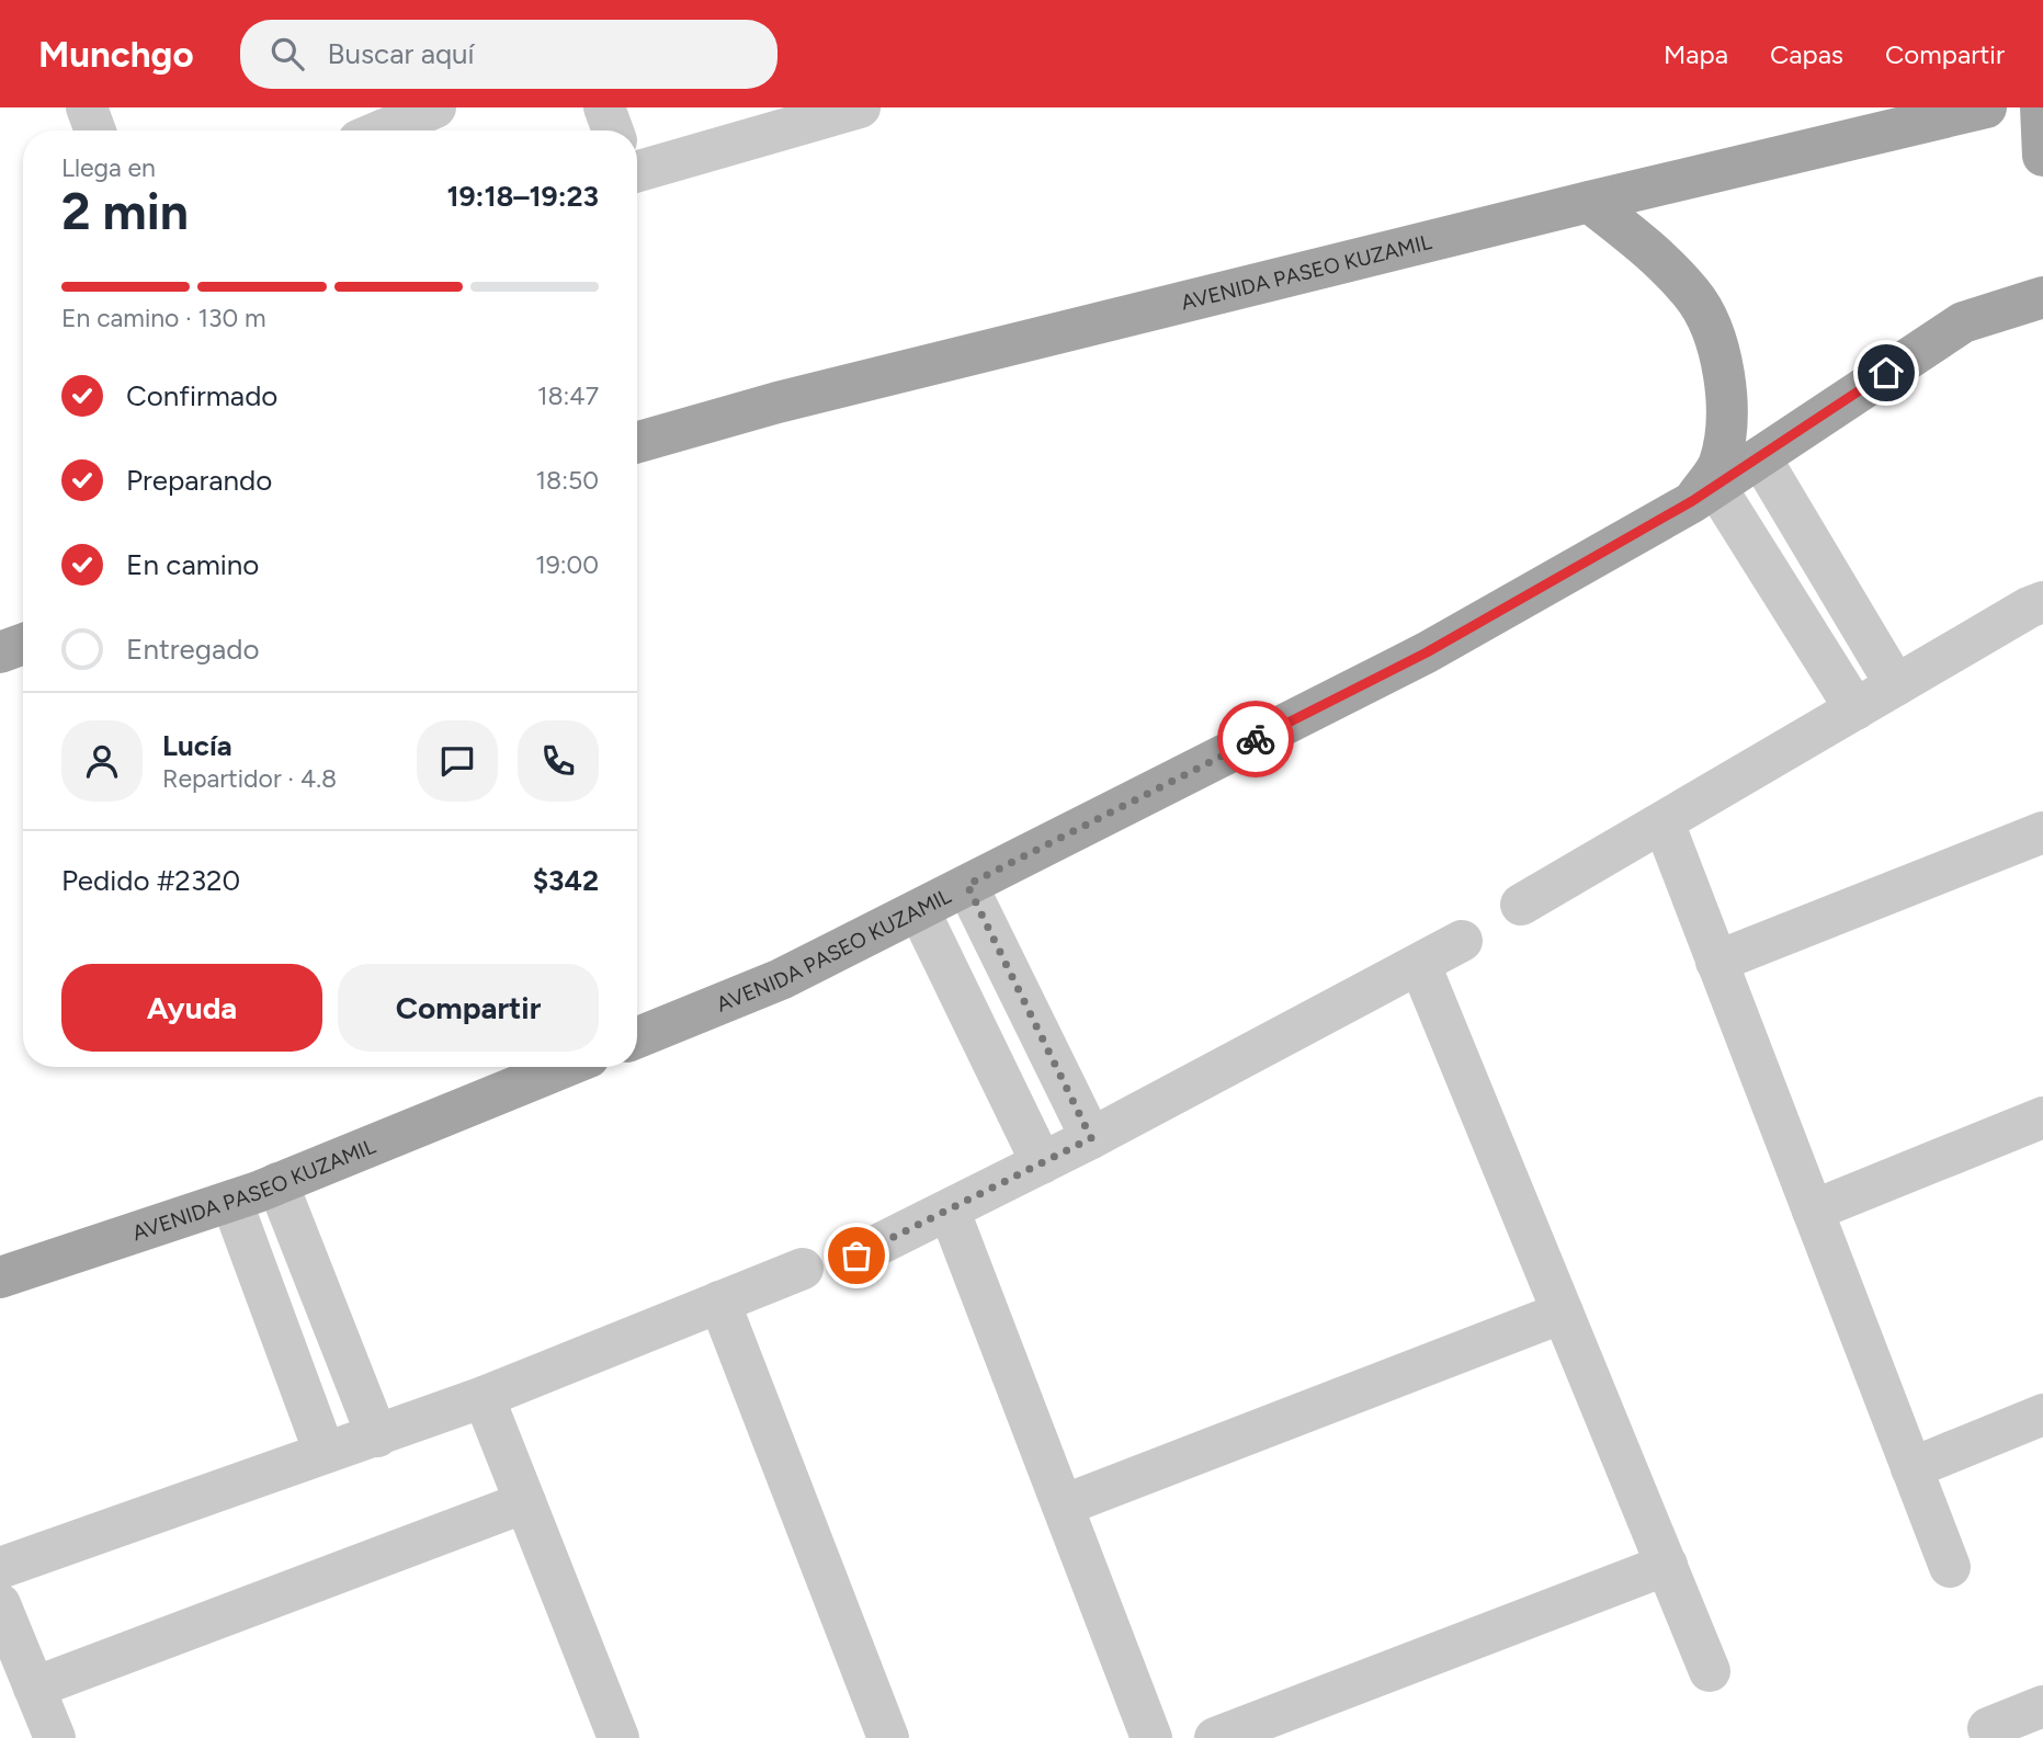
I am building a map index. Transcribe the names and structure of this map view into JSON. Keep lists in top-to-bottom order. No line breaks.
{"streets":{"main road":["AVENIDA PASEO KUZAMIL"]},"page":{"header":"Munchgo","search":"Buscar aquí","nav":["Mapa","Capas","Compartir"],"heading":["2 min","Llega en","19:18–19:23"],"panel":["Lucía","Repartidor · 4.8","Pedido #2320","$342"],"bar":"En camino · 130 m","list":[["Confirmado","18:47"],["Preparando","18:50"],["En camino","19:00"],"Entregado"],"buttons":["Ayuda","Compartir"]}}
